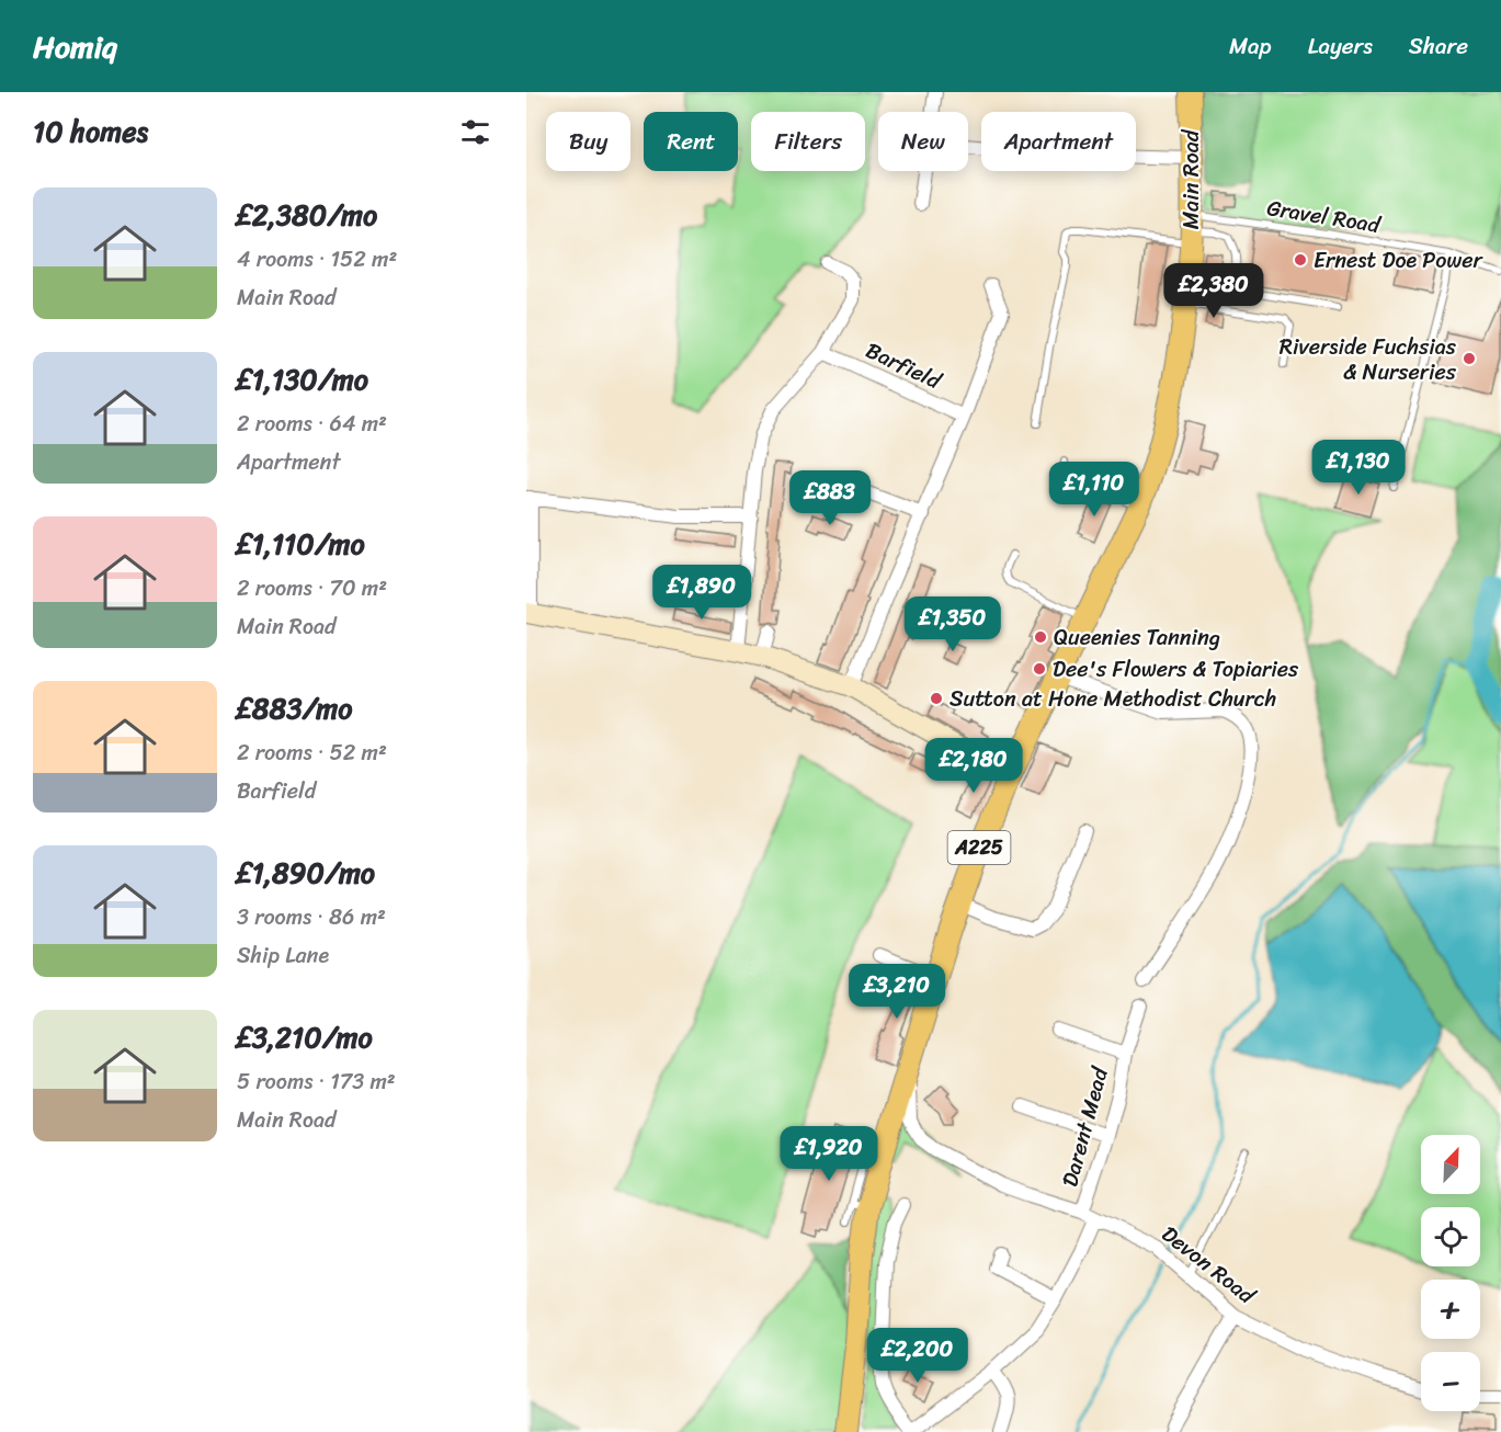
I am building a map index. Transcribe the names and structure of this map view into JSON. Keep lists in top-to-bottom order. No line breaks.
{"streets":{"main road":["Main Road","A225"],"street":["Barfield","Darent Mead","Devon Road"],"lane":["Gravel Road"]},"crossings":[["Main Road","Gravel Road"],["Main Road","Devon Road"],["Darent Mead","Devon Road"]],"places":["Ernest Doe Power","Riverside Fuchsias & Nurseries","Queenies Tanning","Dee's Flowers & Topiaries","Sutton at Hone Methodist Church"],"north":"top right","page":{"header":"Homiq","nav":["Map","Layers","Share"],"heading":"10 homes","chip":["Buy","Rent","Filters","New","Apartment"],"list":[{"name":"£2,380/mo","note":"4 rooms · 152 m² · Main Road"},{"name":"£1,130/mo","note":"2 rooms · 64 m² · Apartment"},{"name":"£1,110/mo","note":"2 rooms · 70 m² · Main Road"},{"name":"£883/mo","note":"2 rooms · 52 m² · Barfield"},{"name":"£1,890/mo","note":"3 rooms · 86 m² · Ship Lane"},{"name":"£3,210/mo","note":"5 rooms · 173 m² · Main Road"}],"price":["£2,380","£1,130","£1,110","£883","£1,890","£1,350","£2,180","£3,210","£1,920","£2,200"],"map_buttons":["+","−"]}}
